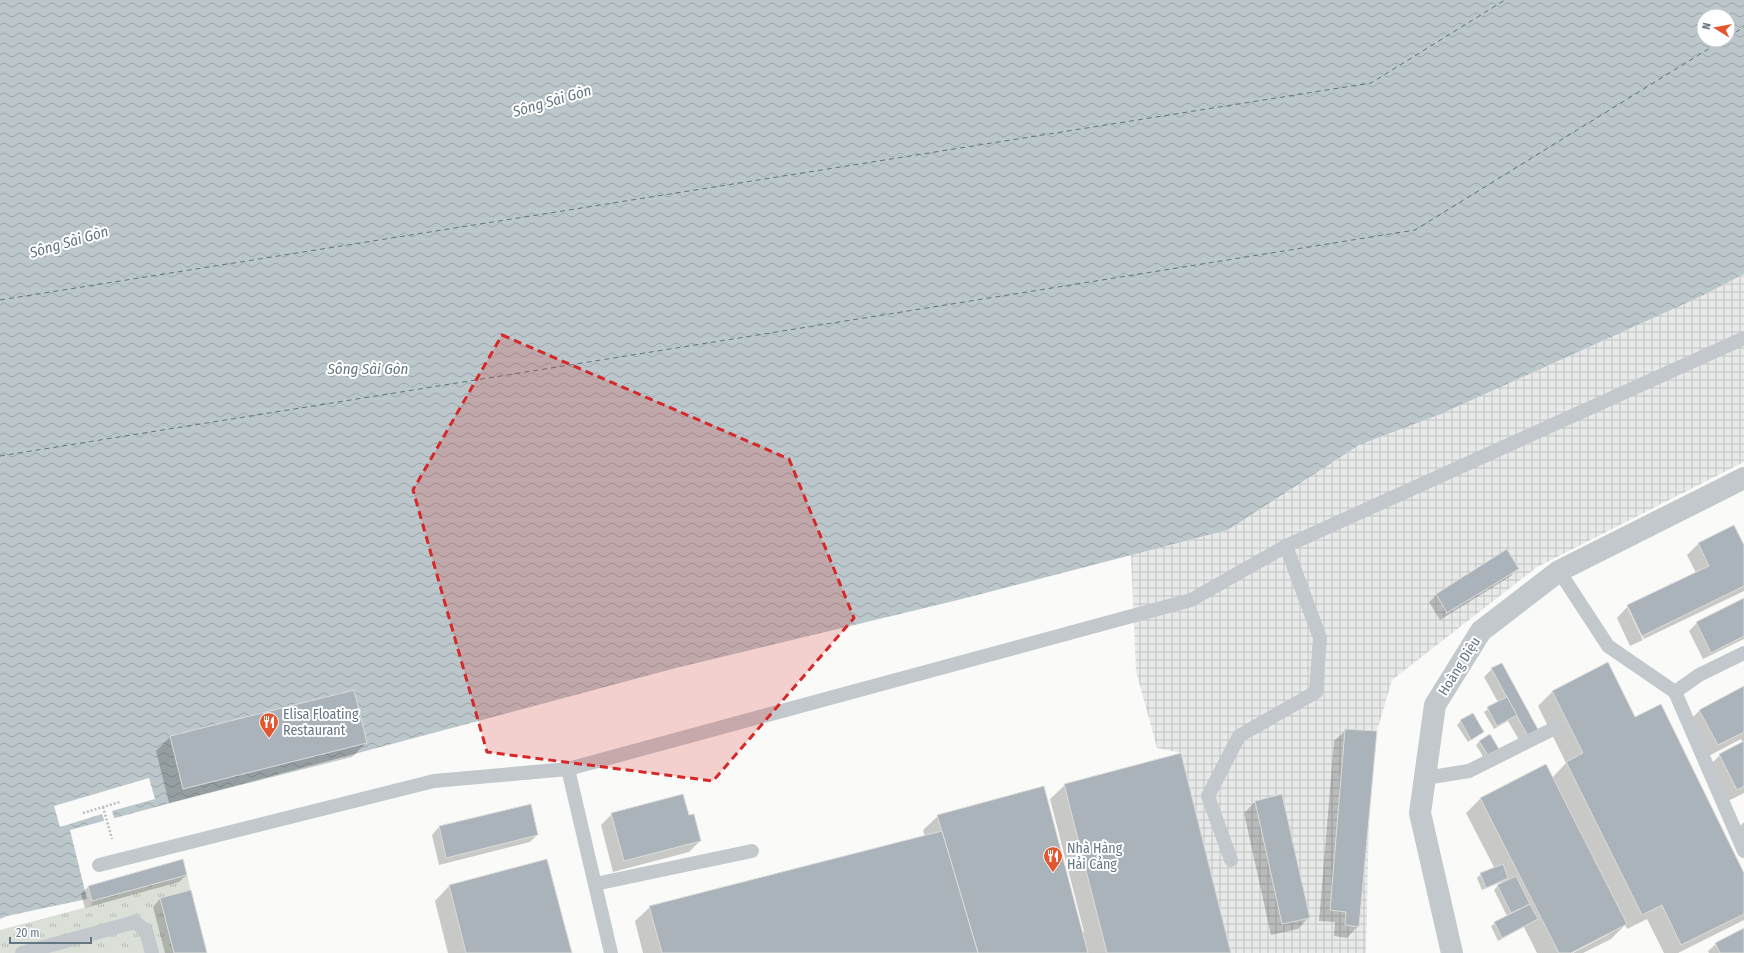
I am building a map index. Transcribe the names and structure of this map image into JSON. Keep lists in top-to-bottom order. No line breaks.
{"streets":{"street":["Hoàng Diệu"]},"water":["Sông Sài Gòn"],"places":{"restaurant":["Elisa Floating Restaurant","Nhà Hàng Hải Cảng"]},"scale_bar":"20 m","north":"left"}
